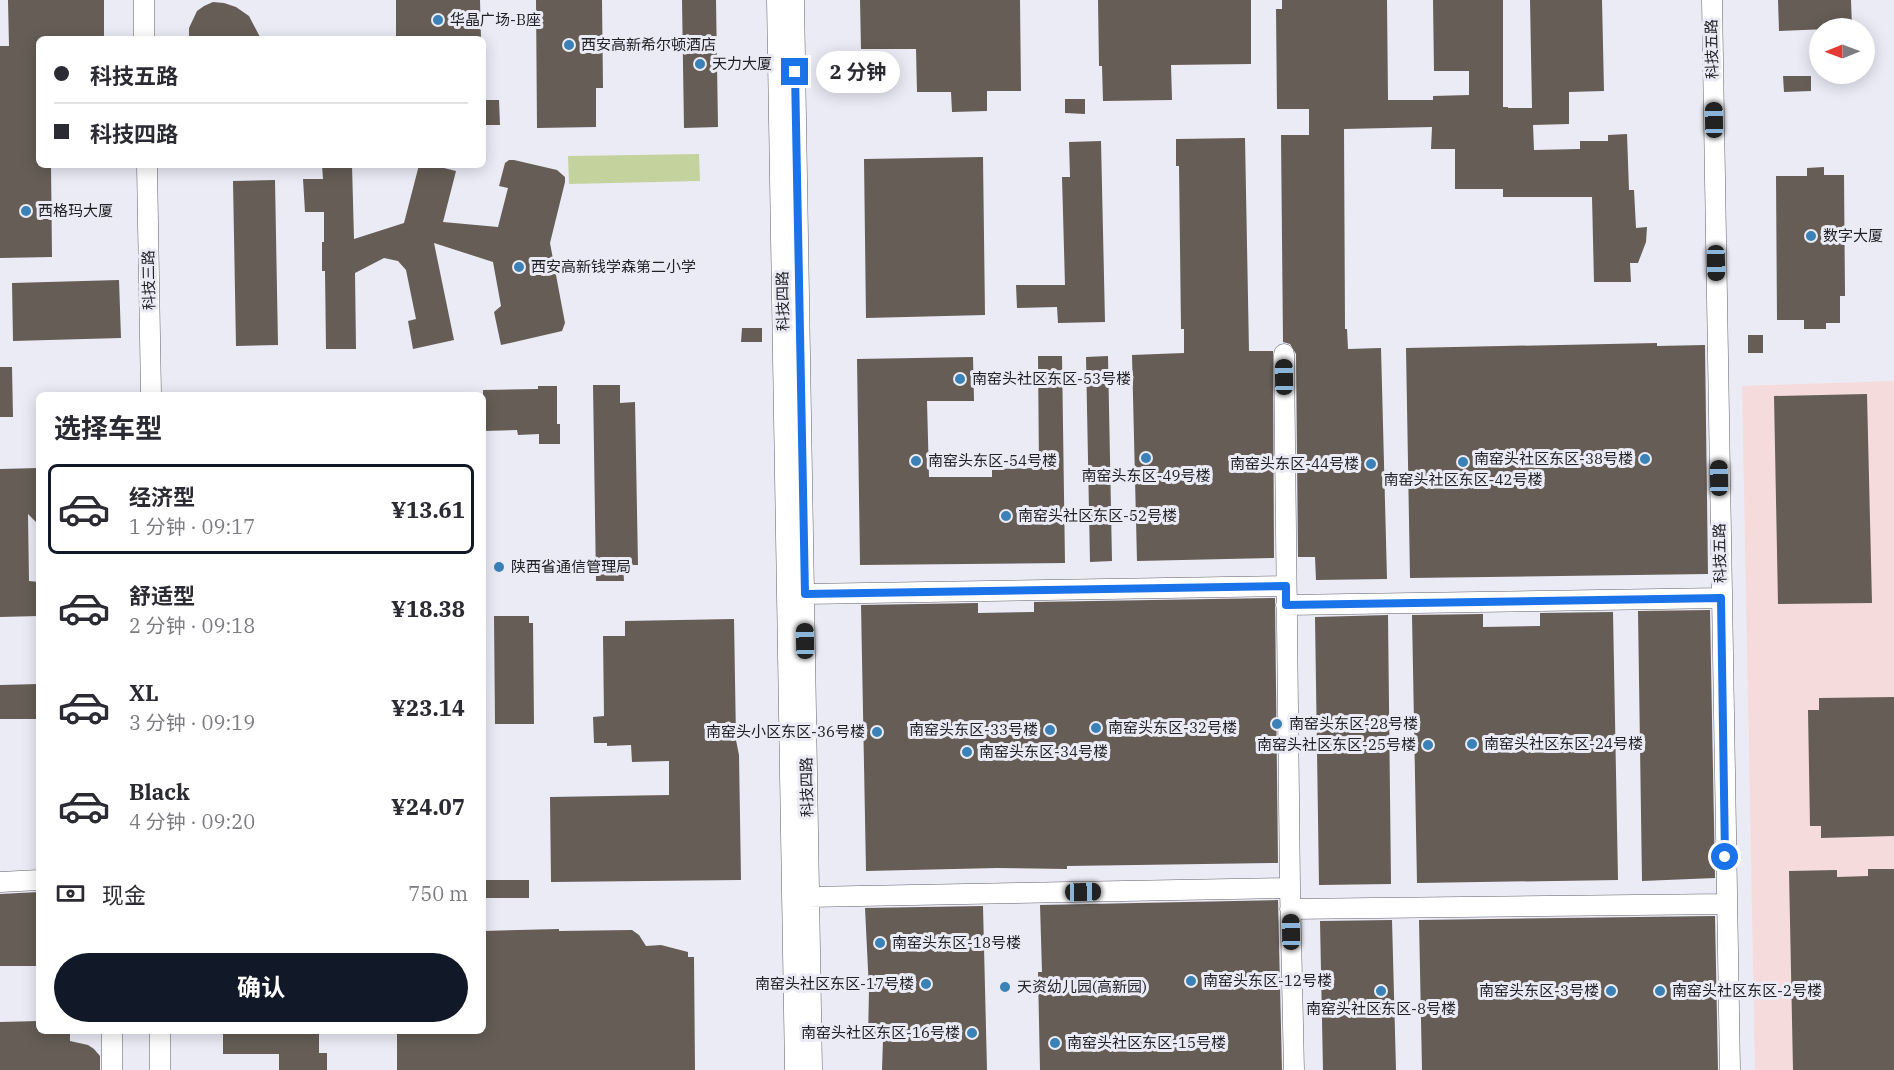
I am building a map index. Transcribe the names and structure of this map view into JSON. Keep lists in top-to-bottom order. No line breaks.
{"streets":{"street":["科技五路","科技三路","科技四路"]},"places":["华晶广场-B座","西安高新希尔顿酒店","天力大厦","西格玛大厦","数字大厦","西安高新钱学森第二小学","南窑头社区东区-53号楼","南窑头东区-49号楼","南窑头社区东区-38号楼","南窑头东区-54号楼","南窑头社区东区-42号楼","南窑头东区-44号楼","南窑头社区东区-52号楼","陕西省通信管理局","南窑头东区-28号楼","南窑头东区-32号楼","南窑头东区-33号楼","南窑头小区东区-36号楼","南窑头社区东区-24号楼","南窑头社区东区-25号楼","南窑头东区-34号楼","南窑头东区-18号楼","南窑头东区-12号楼","南窑头社区东区-17号楼","天资幼儿园(高新园)","南窑头社区东区-8号楼","南窑头东区-3号楼","南窑头社区东区-2号楼","南窑头社区东区-16号楼","南窑头社区东区-15号楼"],"north":"left","page":{"banner":["科技五路","科技四路"],"bubble":"2 分钟","heading":"选择车型","list":[{"name":"经济型","note":"1 分钟 · 09:17","value":"¥13.61"},{"name":"舒适型","note":"2 分钟 · 09:18","value":"¥18.38"},{"name":"XL","note":"3 分钟 · 09:19","value":"¥23.14"},{"name":"Black","note":"4 分钟 · 09:20","value":"¥24.07"}],"pay":["现金","750 m"],"buttons":"确认"}}
